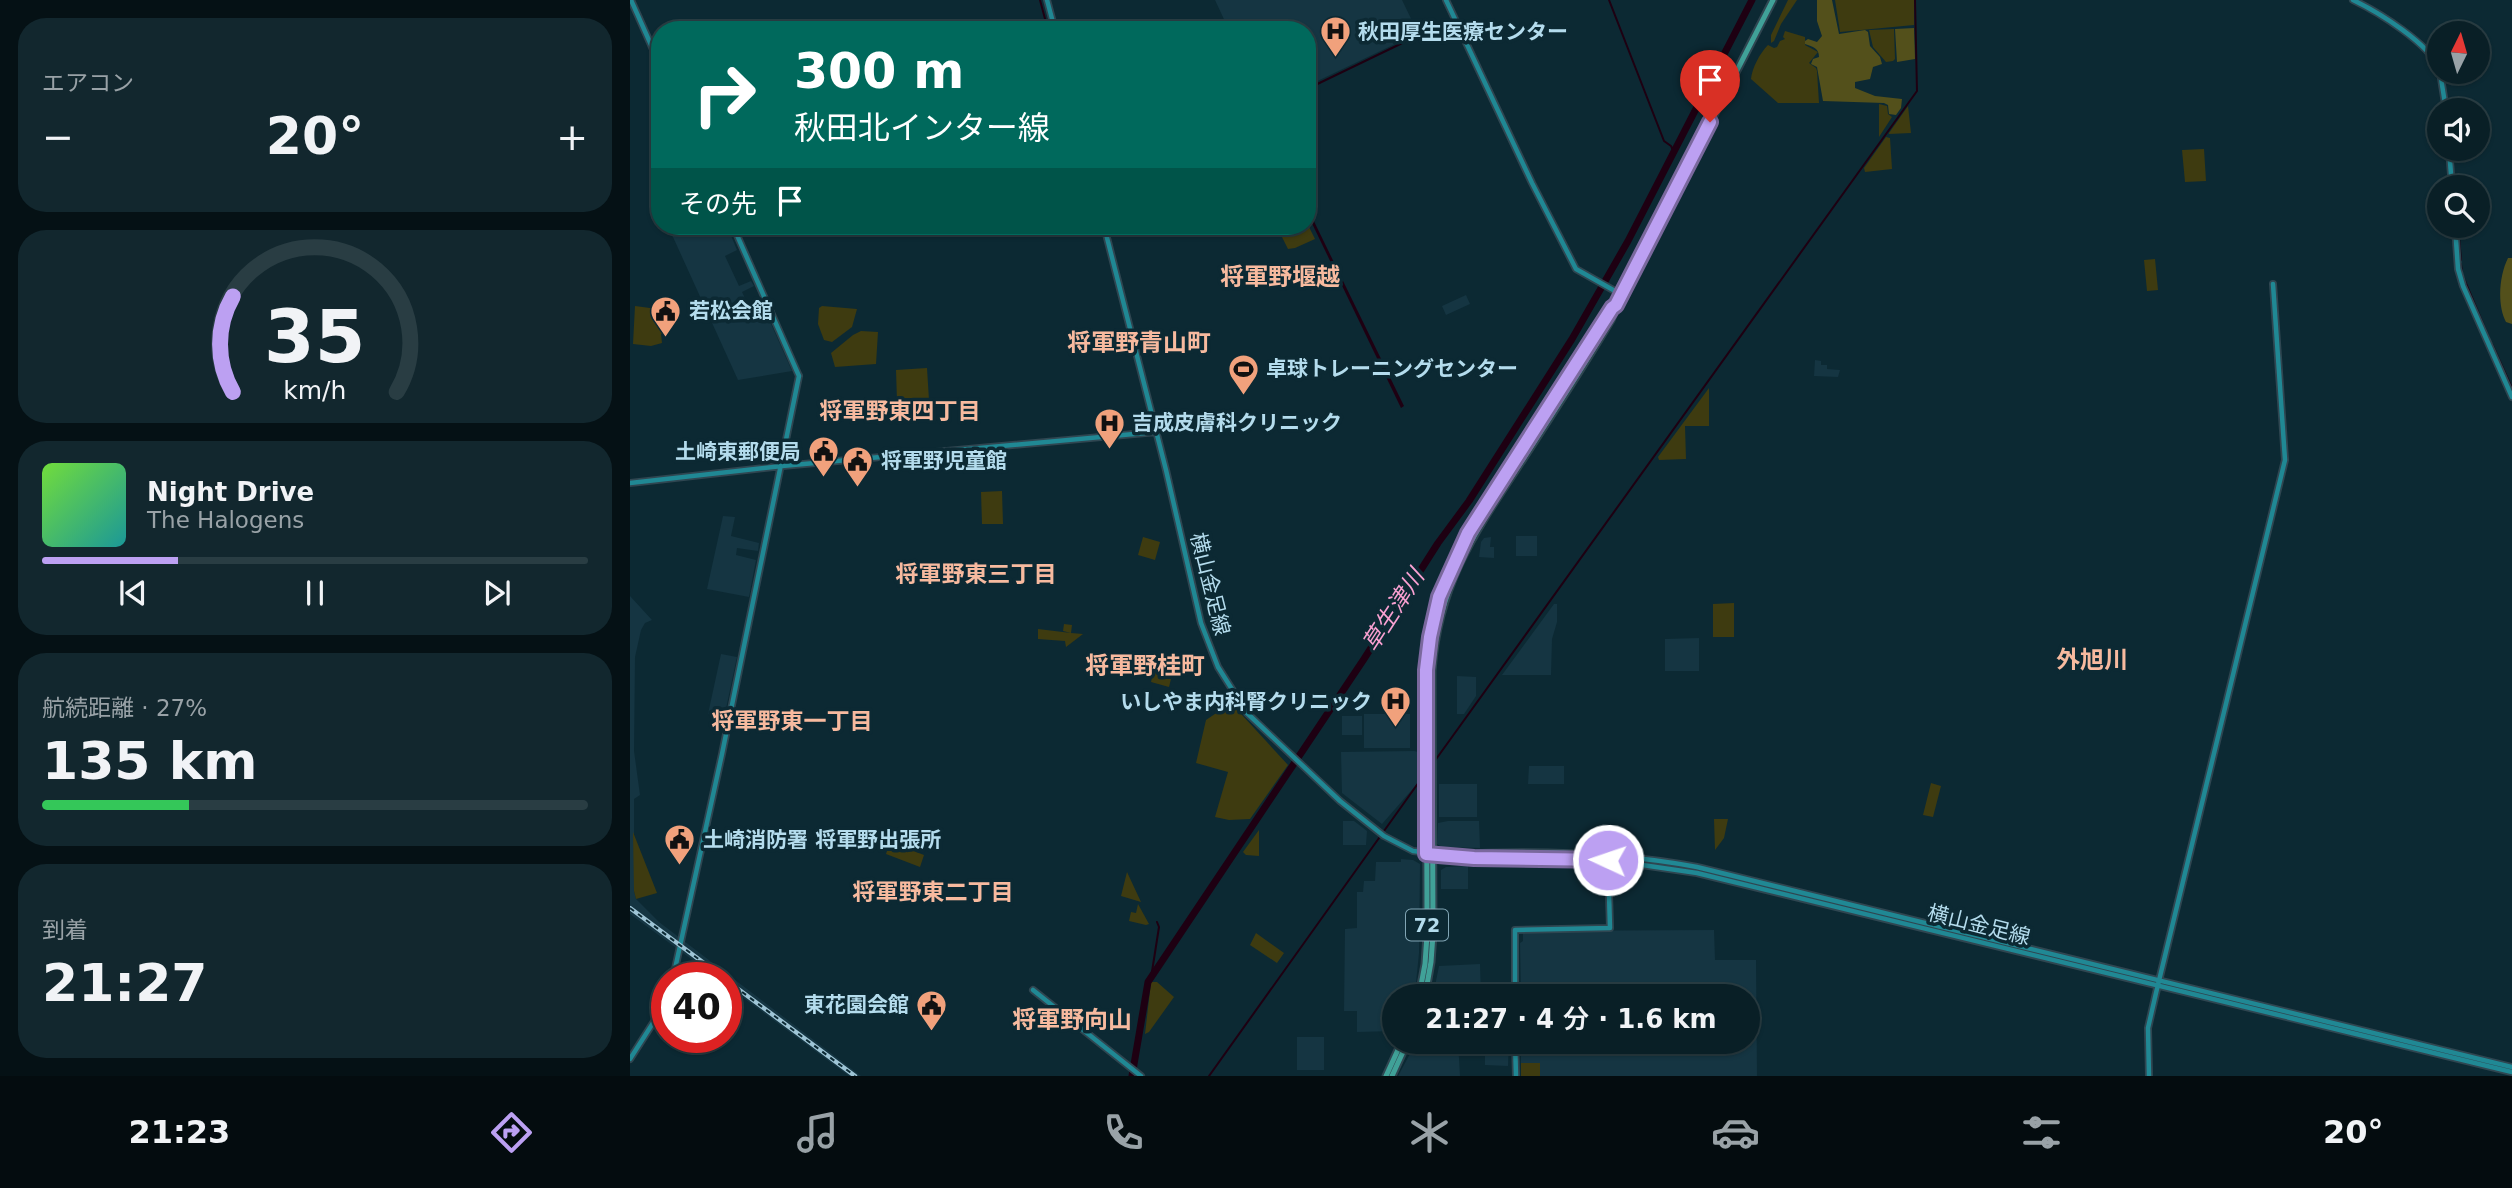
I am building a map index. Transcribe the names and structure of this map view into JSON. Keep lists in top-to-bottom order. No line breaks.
{"streets":{"main road":["72"],"street":["横山金足線"]},"crossings":[["横山金足線","72"]],"districts":["将軍野堰越","将軍野青山町","将軍野東四丁目","将軍野東三丁目","外旭川","将軍野桂町","将軍野東一丁目","将軍野東二丁目","将軍野向山"],"water":["草生津川"],"places":{"hospital":["秋田厚生医療センター","吉成皮膚科クリニック","いしやま内科腎クリニック"],"public building":["若松会館","土崎東郵便局","将軍野児童館","土崎消防署 将軍野出張所","東花園会館"],"sports":["卓球トレーニングセンター"]},"north":"top","page":{"tile":["エアコン",["航続距離 · 27%","135 km"],["到着","21:27"]],"turn":["300 m","秋田北インター線"],"heat":["−","20°","+"],"then":"その先","song":["Night Drive","The Halogens"],"limit":"40","trip":"21:27 · 4 分 · 1.6 km","tabs":["21:23","20°"],"gauge":["35","km/h"]}}
